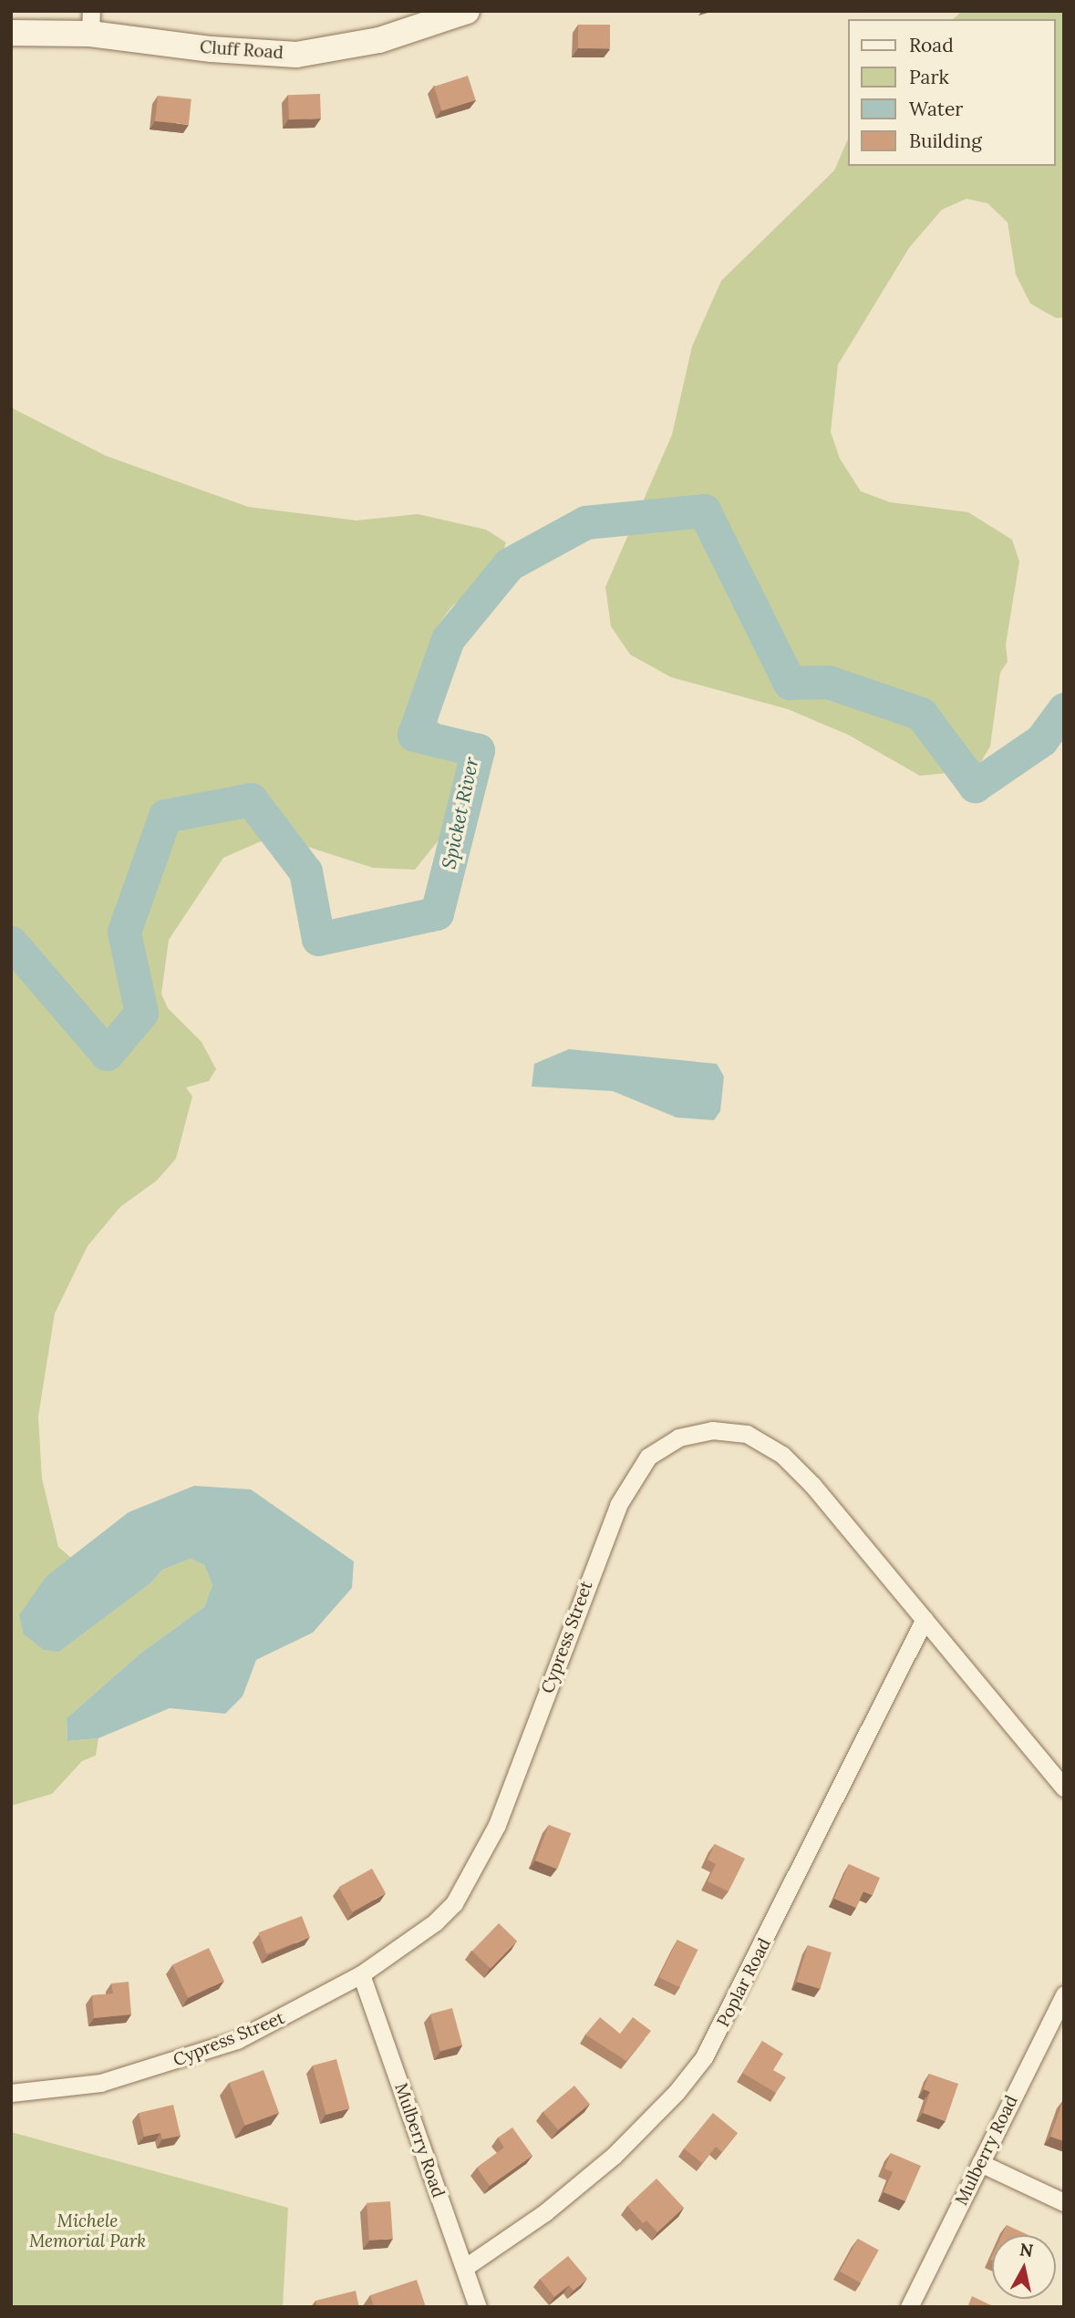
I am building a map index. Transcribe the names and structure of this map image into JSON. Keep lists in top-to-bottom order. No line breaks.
{"streets":{"street":["Cluff Road","Cypress Street","Poplar Road","Mulberry Road"]},"crossings":[["Cypress Street","Poplar Road"],["Cypress Street","Mulberry Road"],["Poplar Road","Mulberry Road"]],"water":["Spicket River"],"parks":["Michele Memorial Park"],"legend":["Road","Park","Water","Building"],"north":"top"}
